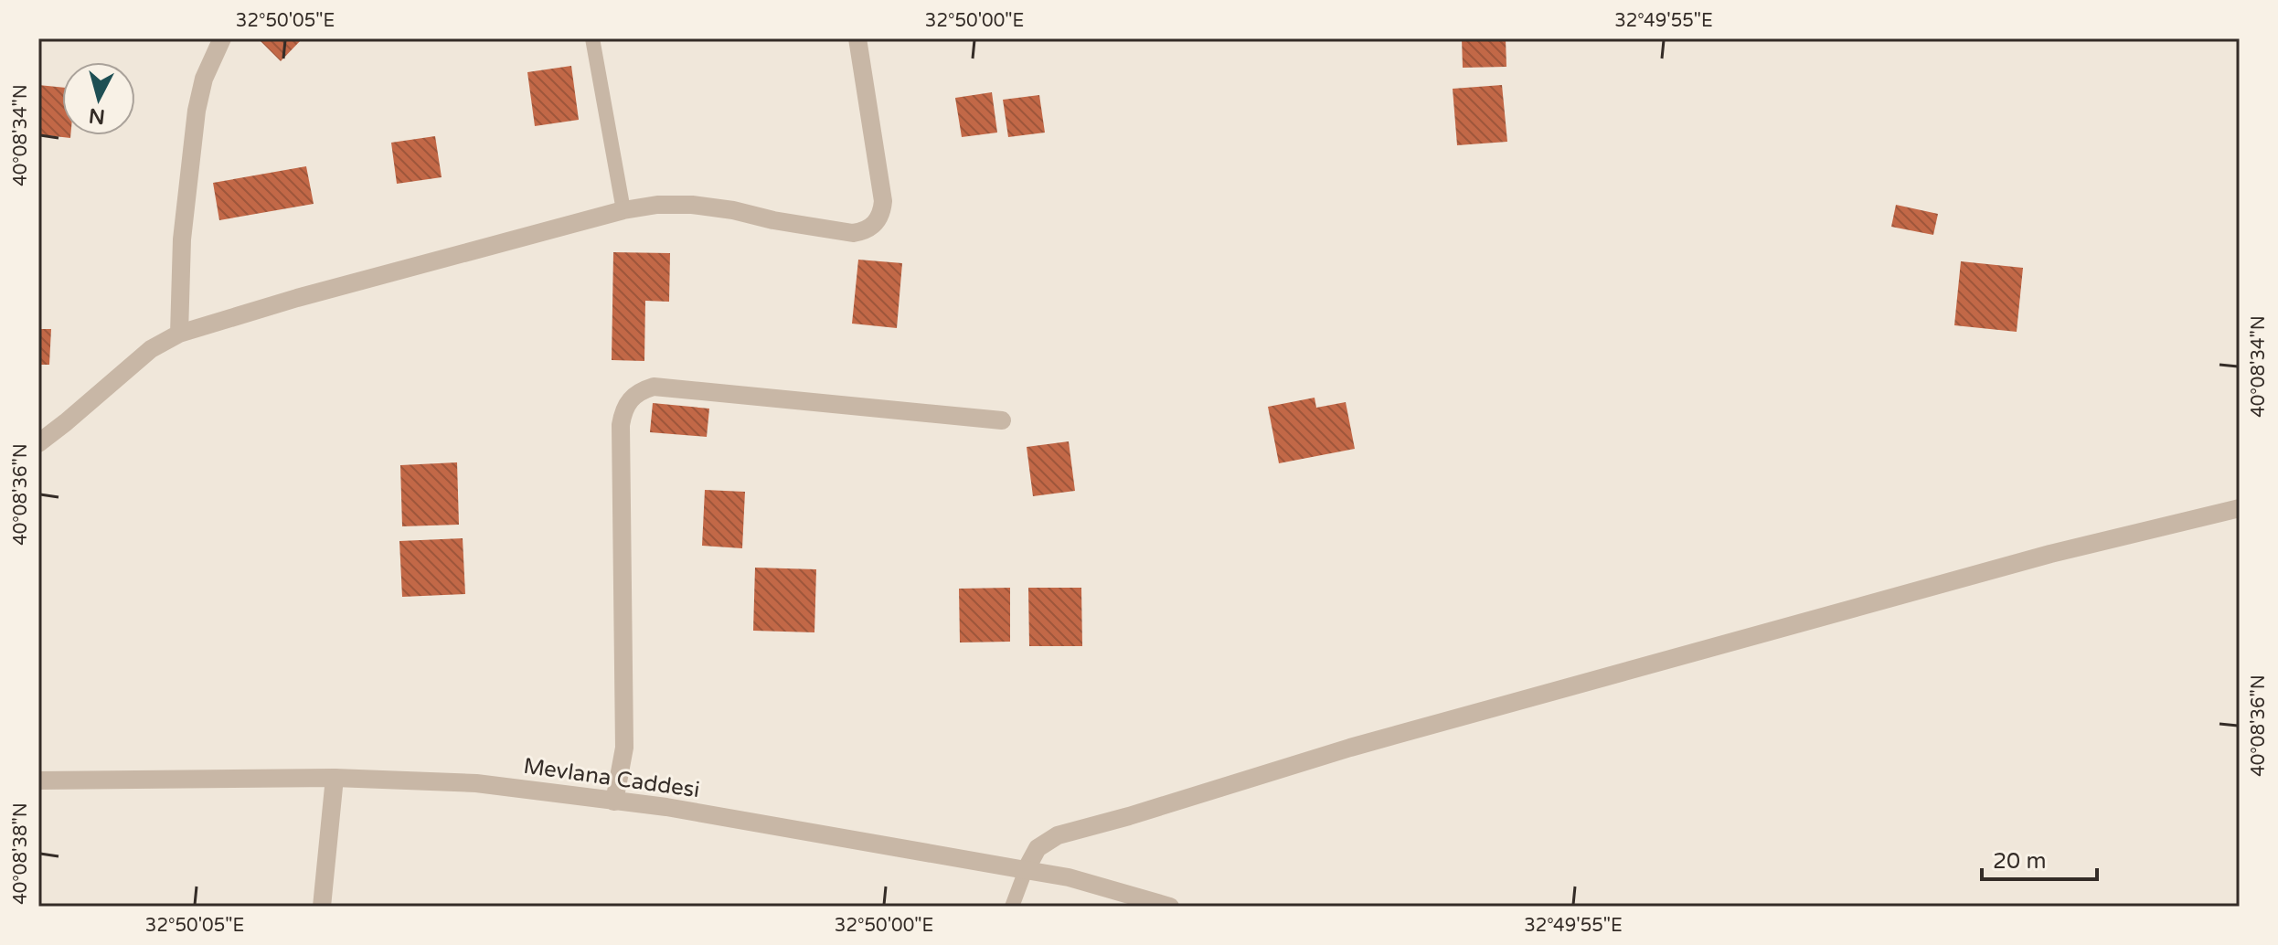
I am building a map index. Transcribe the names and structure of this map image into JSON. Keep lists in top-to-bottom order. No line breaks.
{"streets":{"street":["Mevlana Caddesi"]},"scale_bar":"20 m","north":"bottom","coordinates":["32°50'05\"E","32°50'00\"E","32°49'55\"E","40°08'34\"N","40°08'36\"N","40°08'38\"N"]}
